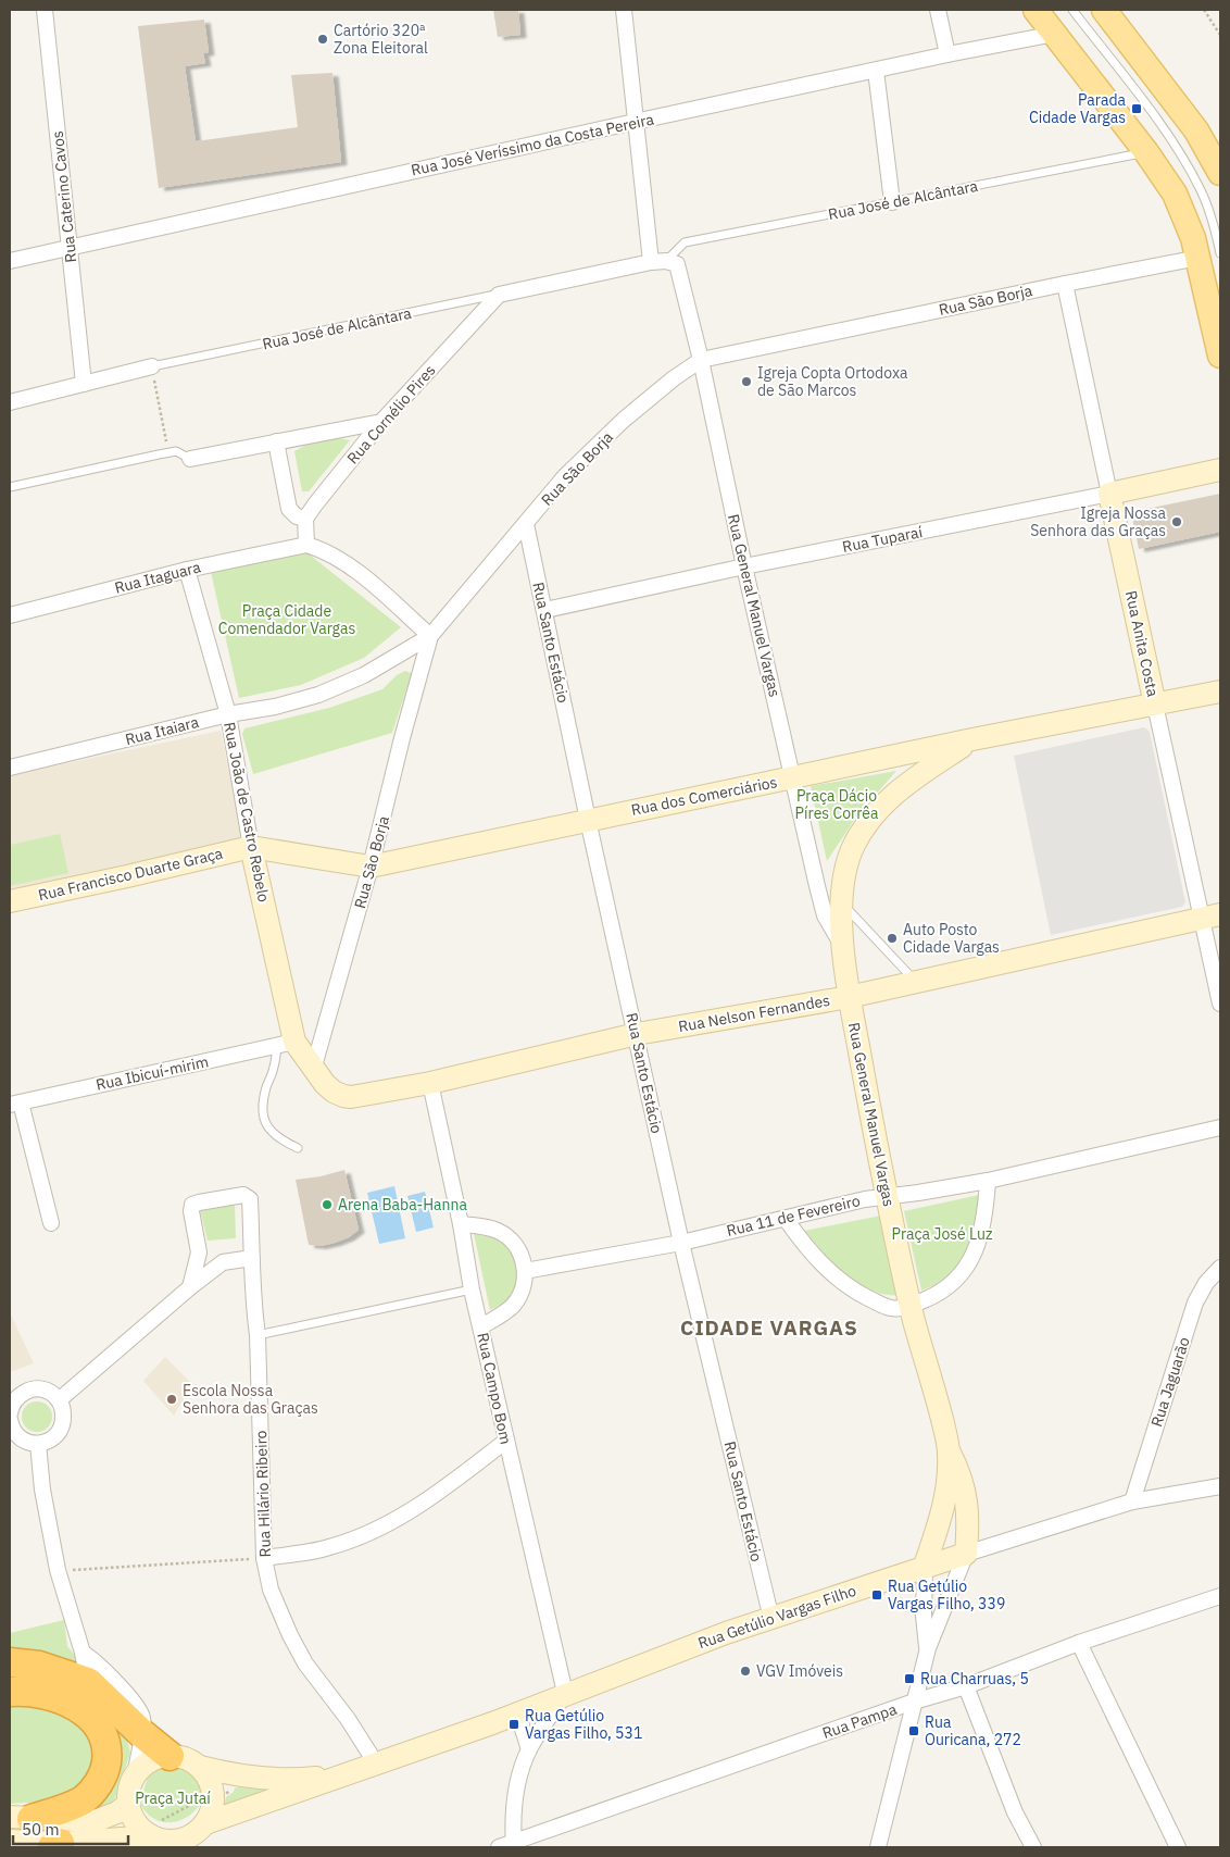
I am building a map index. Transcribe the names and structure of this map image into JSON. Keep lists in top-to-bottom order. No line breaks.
{"streets":{"street":["Rua José Veríssimo da Costa Pereira","Rua Caterino Cavos","Rua José de Alcântara","Rua São Borja","Rua Cornélio Pires","Rua Tuparaí","Rua Itaguara","Rua General Manuel Vargas","Rua Santo Estácio","Rua Anita Costa","Rua Itaiara","Rua dos Comerciários","Rua João de Castro Rebelo","Rua Francisco Duarte Graça","Rua Nelson Fernandes","Rua Ibicuí-mirim","Rua 11 de Fevereiro","Rua Jaguarão","Rua Campo Bom","Rua Hilário Ribeiro","Rua Getúlio Vargas Filho","Rua Pampa"]},"crossings":[["Rua José Veríssimo da Costa Pereira","Rua Caterino Cavos"],["Rua José Veríssimo da Costa Pereira","Rua General Manuel Vargas"],["Rua Caterino Cavos","Rua José de Alcântara"],["Rua José de Alcântara","Rua Cornélio Pires"],["Rua José de Alcântara","Rua General Manuel Vargas"],["Rua São Borja","Rua General Manuel Vargas"],["Rua São Borja","Rua Santo Estácio"],["Rua São Borja","Rua Anita Costa"],["Rua São Borja","Rua Itaiara"],["Rua São Borja","Rua dos Comerciários"],["Rua São Borja","Rua João de Castro Rebelo"],["Rua São Borja","Rua Nelson Fernandes"],["Rua São Borja","Rua Ibicuí-mirim"],["Rua Tuparaí","Rua General Manuel Vargas"],["Rua Tuparaí","Rua Santo Estácio"],["Rua Tuparaí","Rua Anita Costa"],["Rua Itaguara","Rua João de Castro Rebelo"],["Rua General Manuel Vargas","Rua dos Comerciários"],["Rua General Manuel Vargas","Rua Nelson Fernandes"],["Rua General Manuel Vargas","Rua 11 de Fevereiro"],["Rua General Manuel Vargas","Rua Getúlio Vargas Filho"],["Rua Santo Estácio","Rua dos Comerciários"],["Rua Santo Estácio","Rua Nelson Fernandes"],["Rua Santo Estácio","Rua 11 de Fevereiro"],["Rua Santo Estácio","Rua Getúlio Vargas Filho"],["Rua Anita Costa","Rua dos Comerciários"],["Rua Anita Costa","Rua Nelson Fernandes"],["Rua Itaiara","Rua João de Castro Rebelo"],["Rua dos Comerciários","Rua João de Castro Rebelo"],["Rua dos Comerciários","Rua Francisco Duarte Graça"],["Rua João de Castro Rebelo","Rua Francisco Duarte Graça"],["Rua João de Castro Rebelo","Rua Nelson Fernandes"],["Rua João de Castro Rebelo","Rua Ibicuí-mirim"],["Rua Nelson Fernandes","Rua Ibicuí-mirim"],["Rua Nelson Fernandes","Rua Campo Bom"],["Rua Jaguarão","Rua Getúlio Vargas Filho"],["Rua Campo Bom","Rua Getúlio Vargas Filho"],["Rua Hilário Ribeiro","Rua Getúlio Vargas Filho"]],"districts":["CIDADE VARGAS"],"parks":["Praça Cidade Comendador Vargas","Praça Dácio Píres Corrêa","Praça José Luz","Praça Jutaí"],"places":{"other":["Cartório 320ª Zona Eleitoral","Igreja Copta Ortodoxa de São Marcos","Igreja Nossa Senhora das Graças","Auto Posto Cidade Vargas","Arena Baba-Hanna","Escola Nossa Senhora das Graças","VGV Imóveis"],"transit":["Parada Cidade Vargas","Rua Getúlio Vargas Filho, 339","Rua Charruas, 5","Rua Getúlio Vargas Filho, 531","Rua Ouricana, 272"]},"scale_bar":"50 m"}
